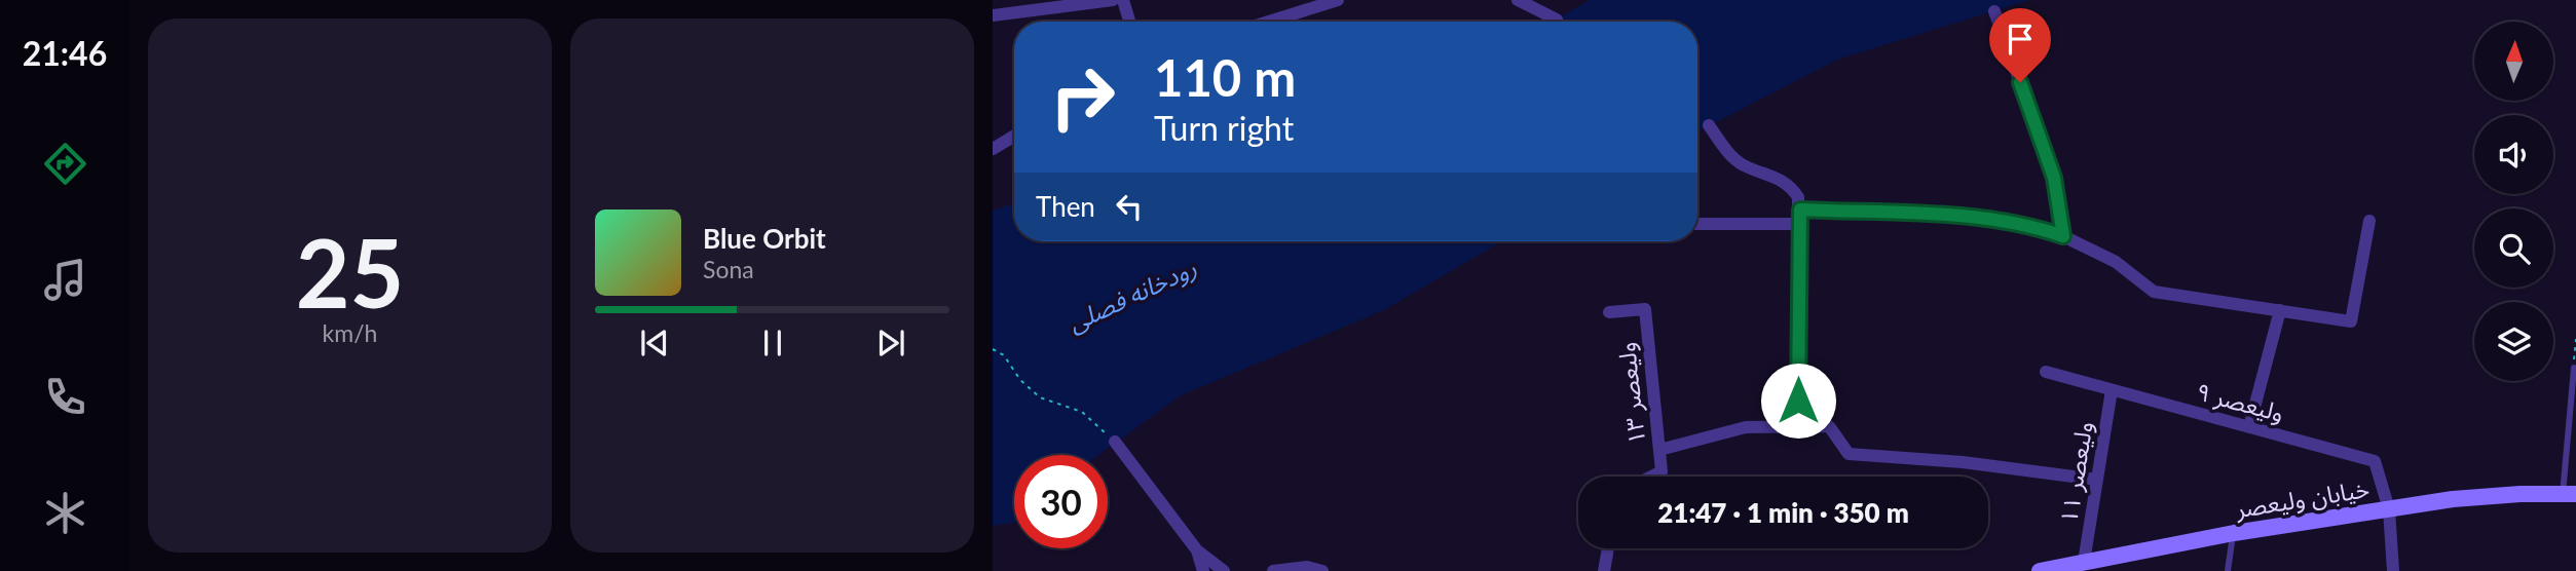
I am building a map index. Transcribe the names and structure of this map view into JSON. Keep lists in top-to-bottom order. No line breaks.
{"streets":{"main road":["خیابان ولیعصر"],"street":["ولیعصر ۱۳","ولیعصر ۹","ولیعصر ۱۱"]},"crossings":[["ولیعصر ۹","ولیعصر ۱۱"],["ولیعصر ۹","خیابان ولیعصر"],["ولیعصر ۱۱","خیابان ولیعصر"]],"water":["رودخانه فصلی"],"north":"top","page":{"tabs":"21:46","tile":["25","km/h"],"turn":["110 m","Turn right"],"then":"Then","song":["Blue Orbit","Sona"],"limit":"30","trip":"21:47 · 1 min · 350 m"}}
